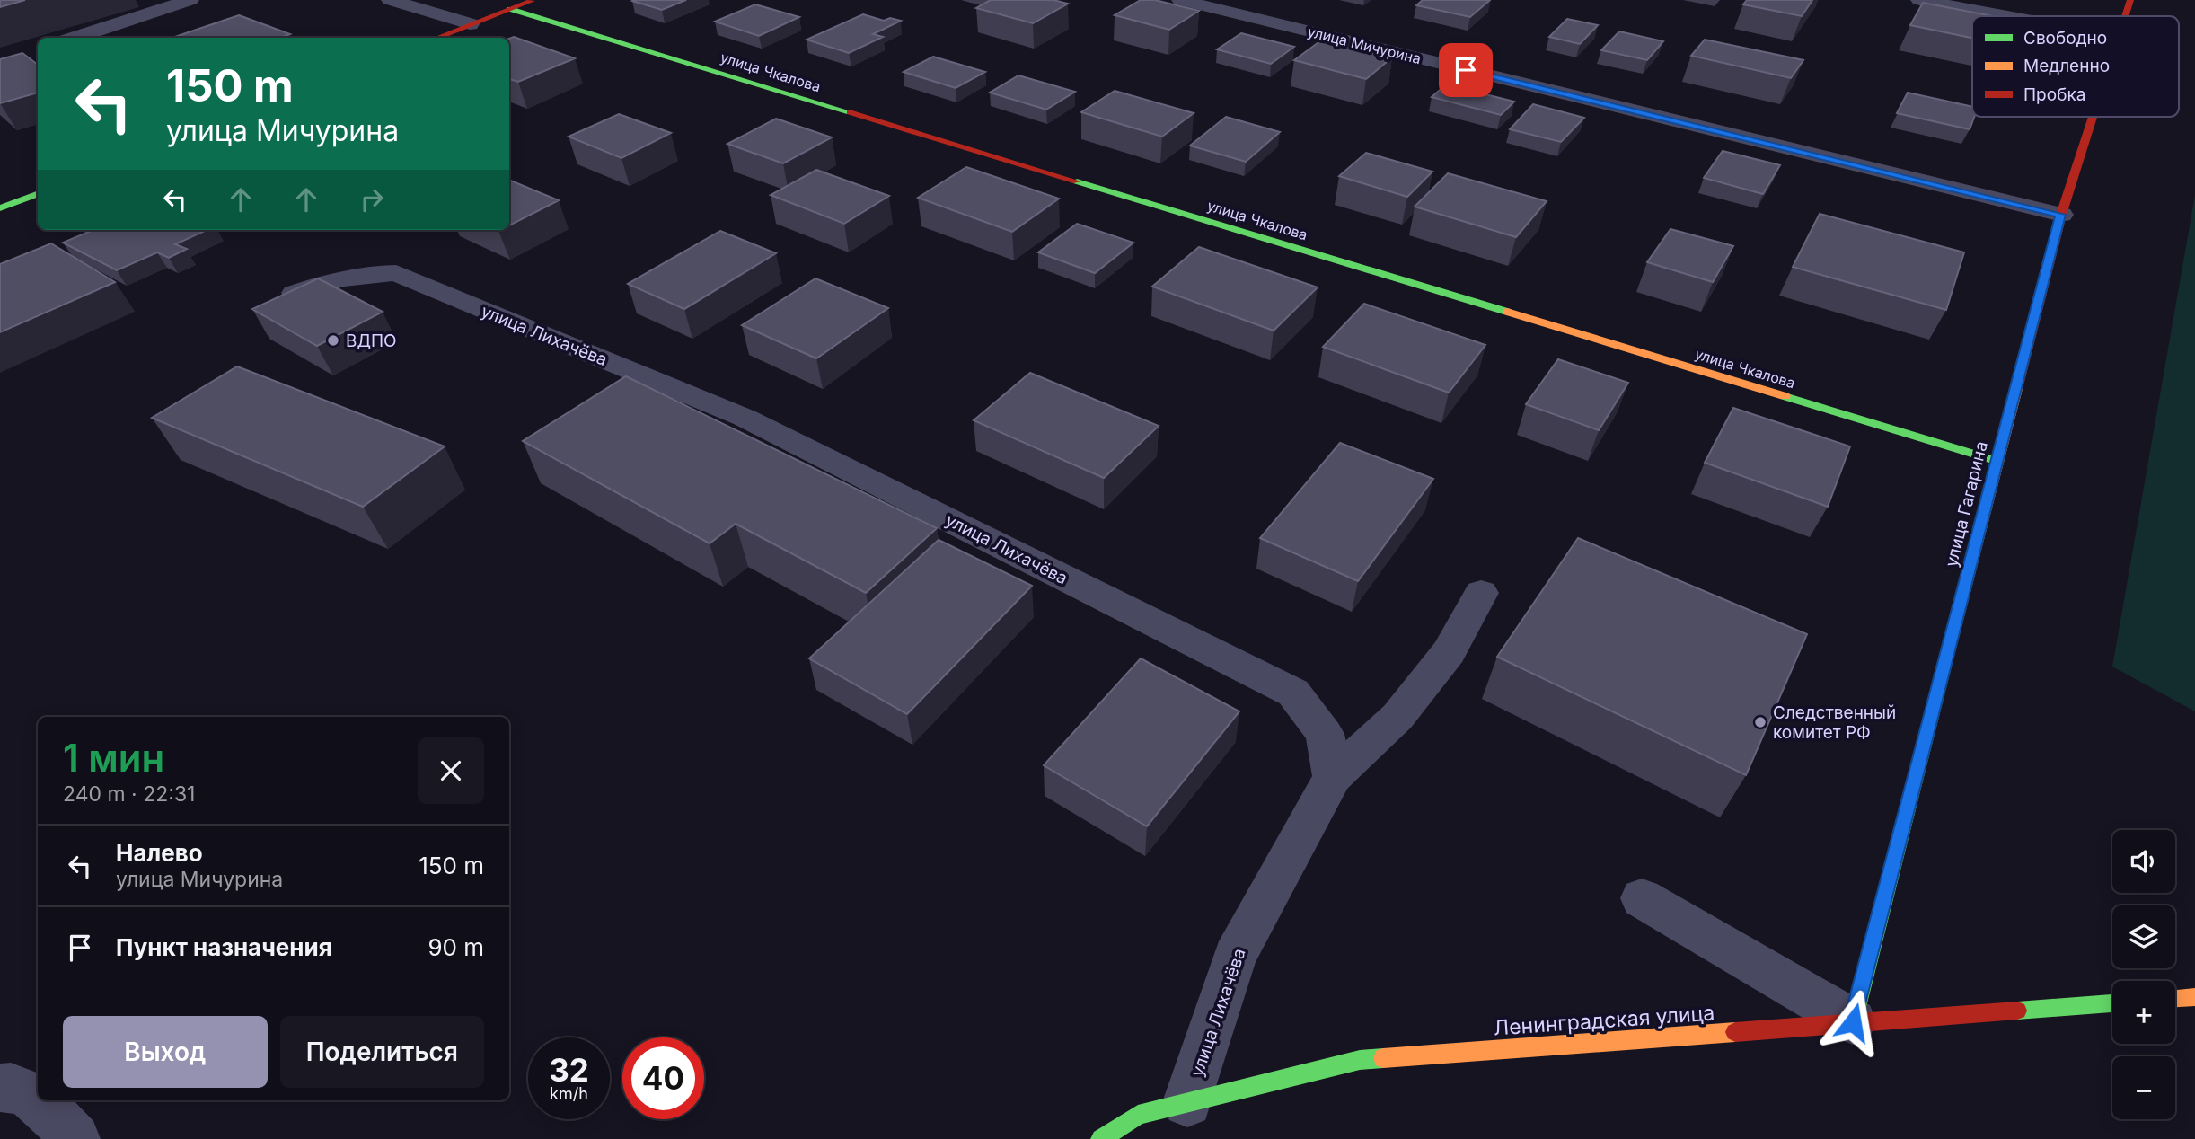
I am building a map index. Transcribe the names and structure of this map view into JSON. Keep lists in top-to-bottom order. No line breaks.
{"streets":{"street":["улица Мичурина","улица Чкалова","улица Лихачёва","улица Гагарина","Ленинградская улица"]},"crossings":[["улица Мичурина","улица Гагарина"],["улица Чкалова","улица Гагарина"],["улица Лихачёва","Ленинградская улица"],["улица Гагарина","Ленинградская улица"]],"places":["ВДПО","Следственный комитет РФ"],"legend":["Свободно","Медленно","Пробка"],"page":{"turn":["150 m","улица Мичурина"],"heading":["1 мин","240 m · 22:31"],"list":[{"name":"Налево","note":"улица Мичурина","value":"150 m"},{"name":"Пункт назначения","value":"90 m"}],"map_buttons":["+","−"],"buttons":["Выход","Поделиться"],"speed":"32 km/h","limit":"40"}}
